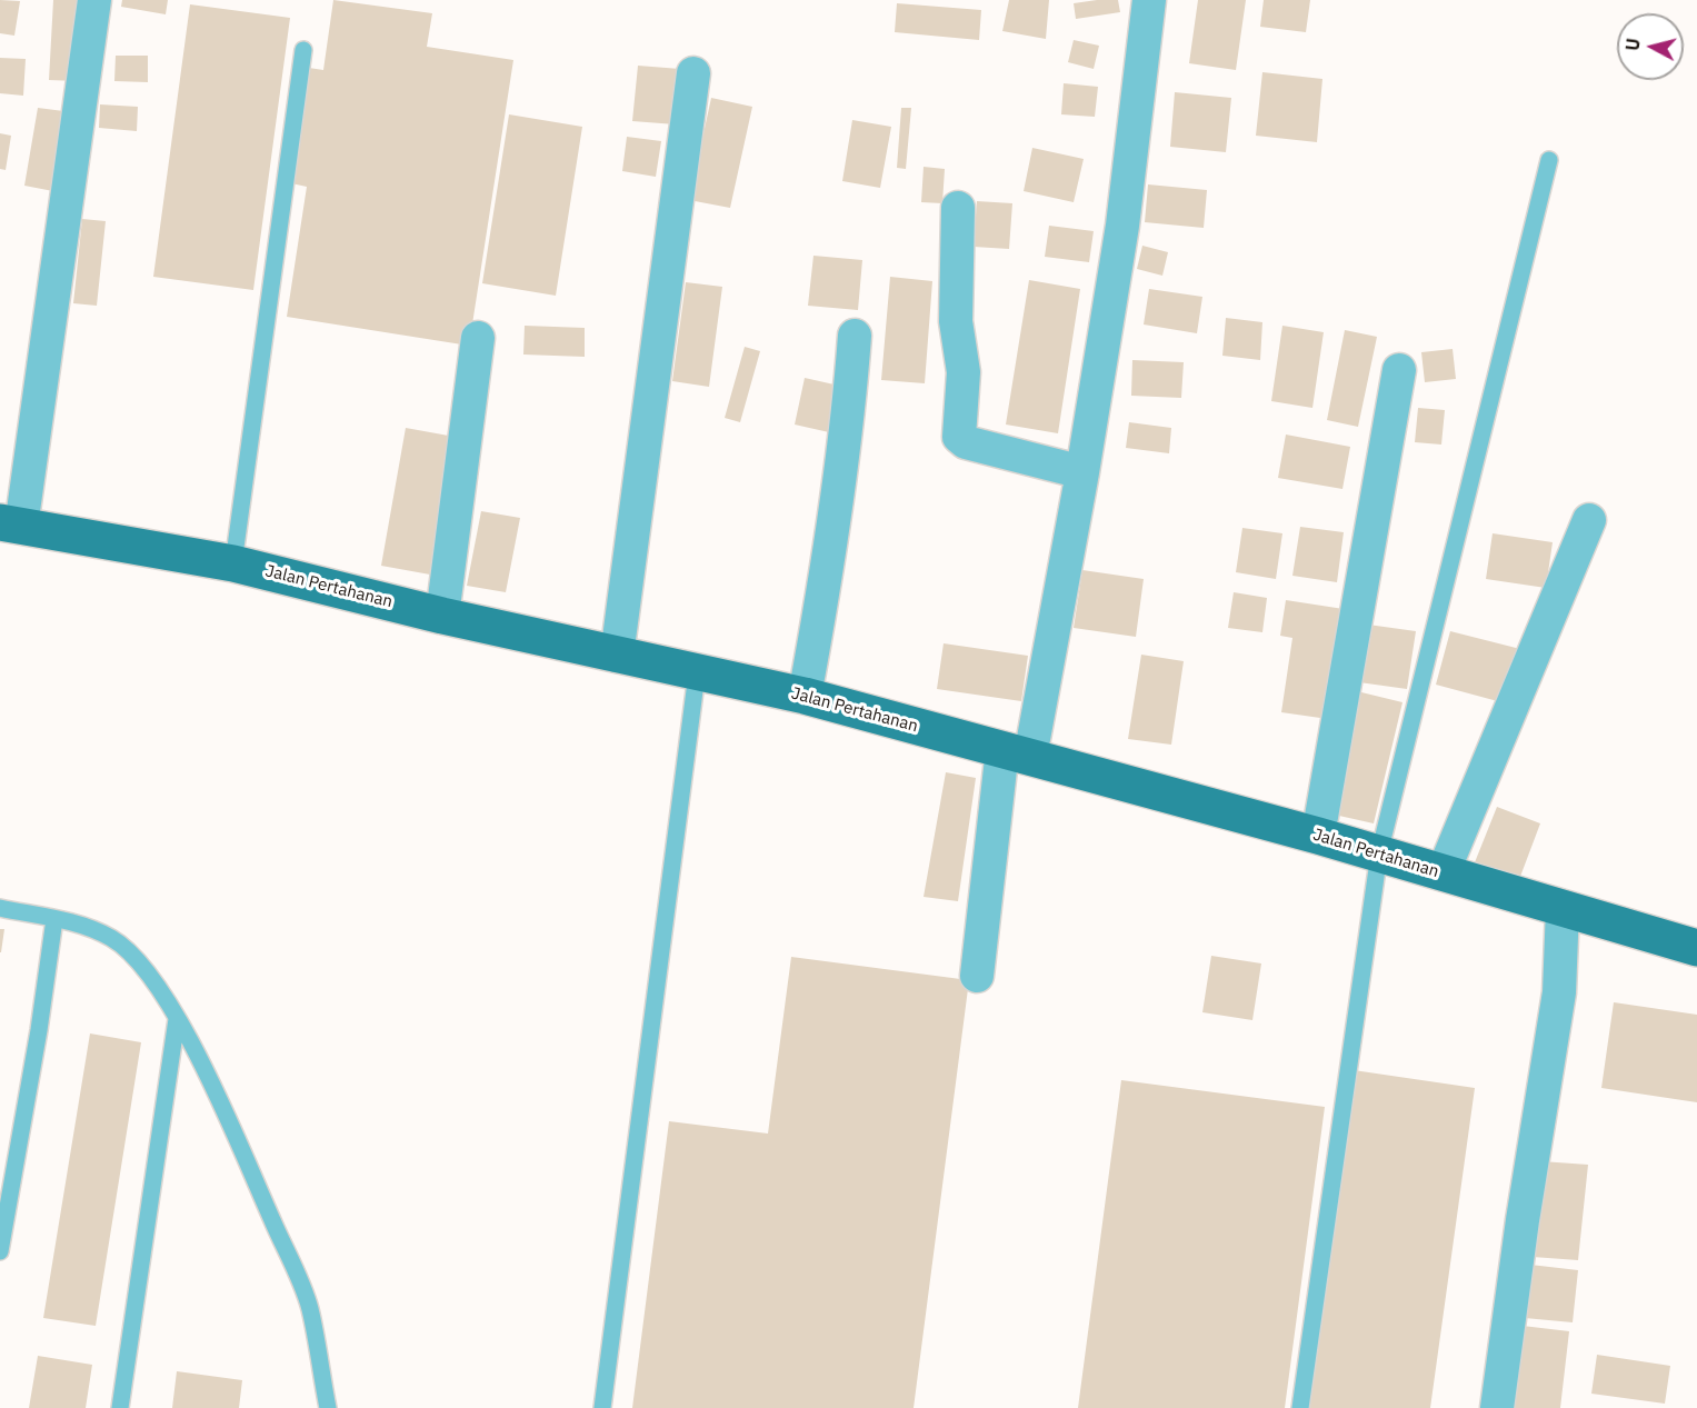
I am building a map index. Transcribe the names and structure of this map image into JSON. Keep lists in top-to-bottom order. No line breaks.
{"streets":{"main road":["Jalan Pertahanan"]},"north":"left"}
